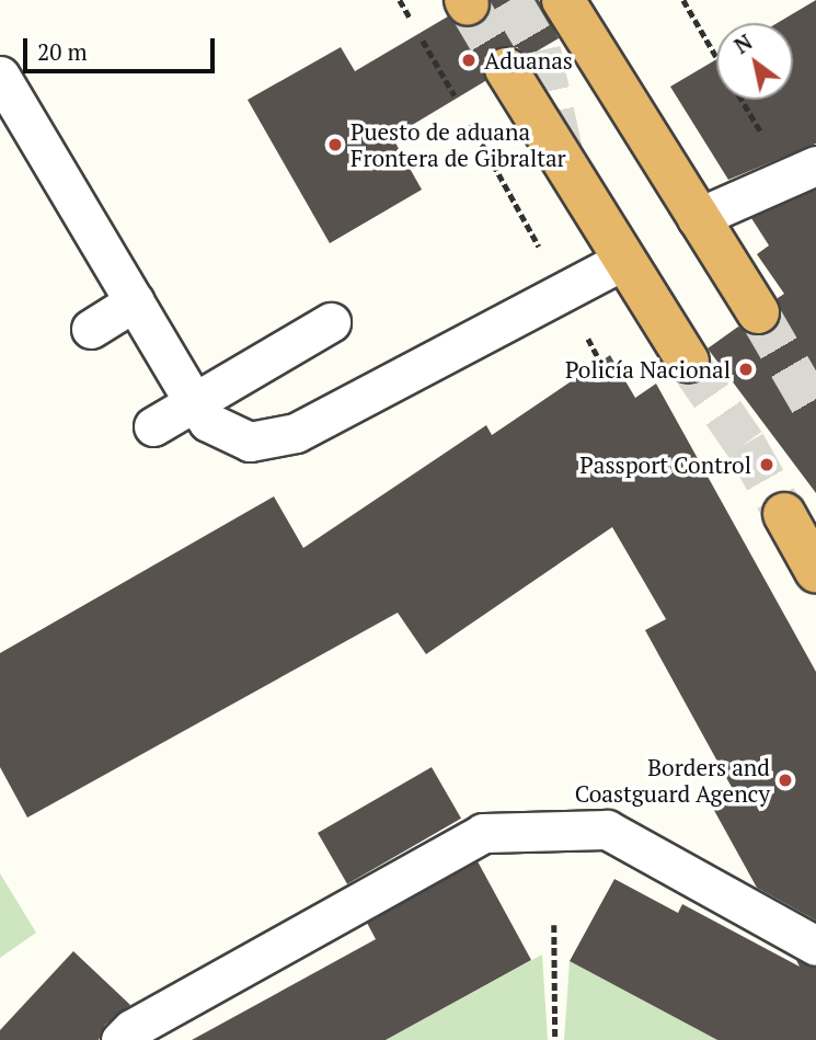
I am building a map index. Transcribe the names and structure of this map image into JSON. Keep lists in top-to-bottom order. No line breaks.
{"places":["Aduanas","Puesto de aduana Frontera de Gibraltar","Policía Nacional","Passport Control","Borders and Coastguard Agency"],"scale_bar":"20 m","north":"top left"}
